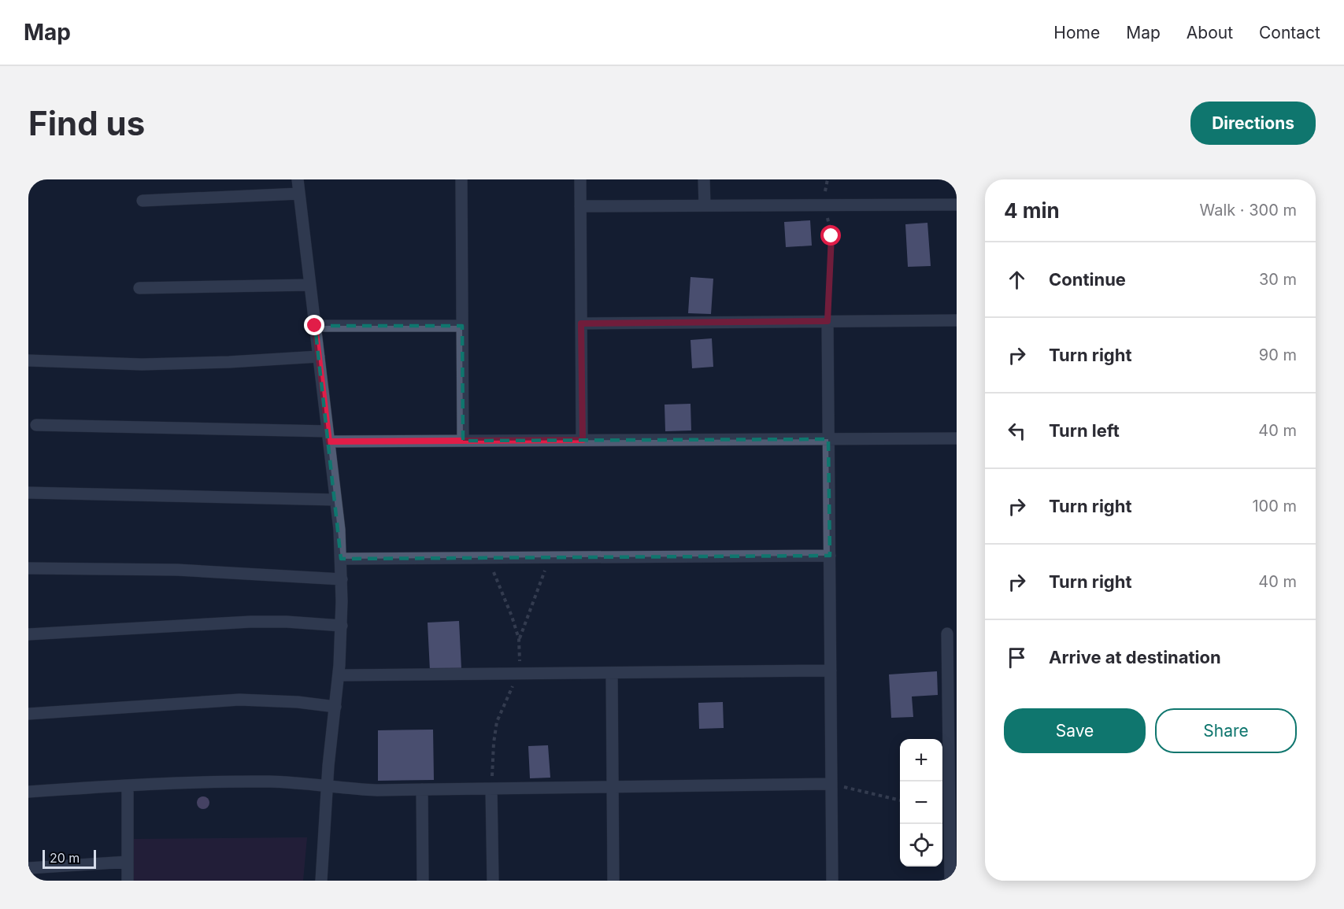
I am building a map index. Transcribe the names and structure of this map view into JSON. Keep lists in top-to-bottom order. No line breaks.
{"scale_bar":"20 m","page":{"header":"Map","nav":["Home","Map","About","Contact"],"buttons":["Directions",["Save","Share"]],"title":"Find us","heading":["4 min","Walk · 300 m"],"list":[["Continue","30 m"],["Turn right","90 m"],["Turn left","40 m"],["Turn right","100 m"],["Turn right","40 m"],"Arrive at destination"],"map_buttons":["+","−"],"scale":"20 m"}}
